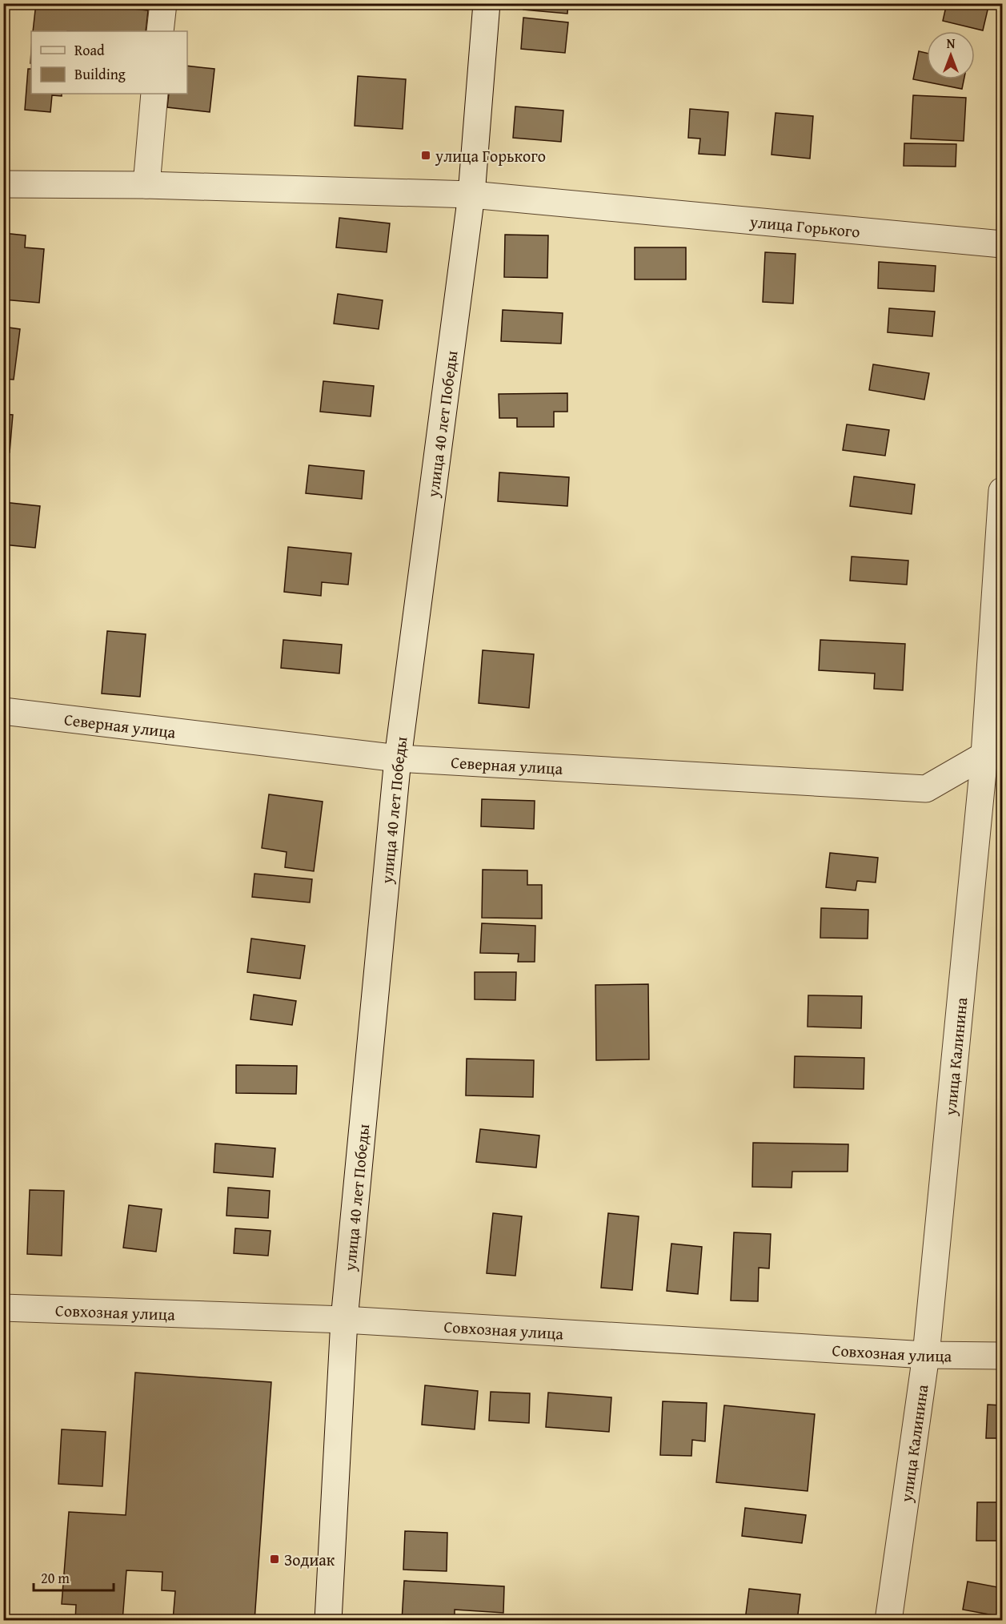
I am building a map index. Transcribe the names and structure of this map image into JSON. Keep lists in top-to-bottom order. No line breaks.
{"streets":{"street":["улица Горького","улица 40 лет Победы","Северная улица","улица Калинина","Совхозная улица"]},"crossings":[["улица Горького","улица 40 лет Победы"],["улица 40 лет Победы","Северная улица"],["улица 40 лет Победы","Совхозная улица"],["Северная улица","улица Калинина"],["улица Калинина","Совхозная улица"]],"places":{"transit":["улица Горького","Зодиак"]},"legend":["Road","Building"],"scale_bar":"20 m","north":"top"}
